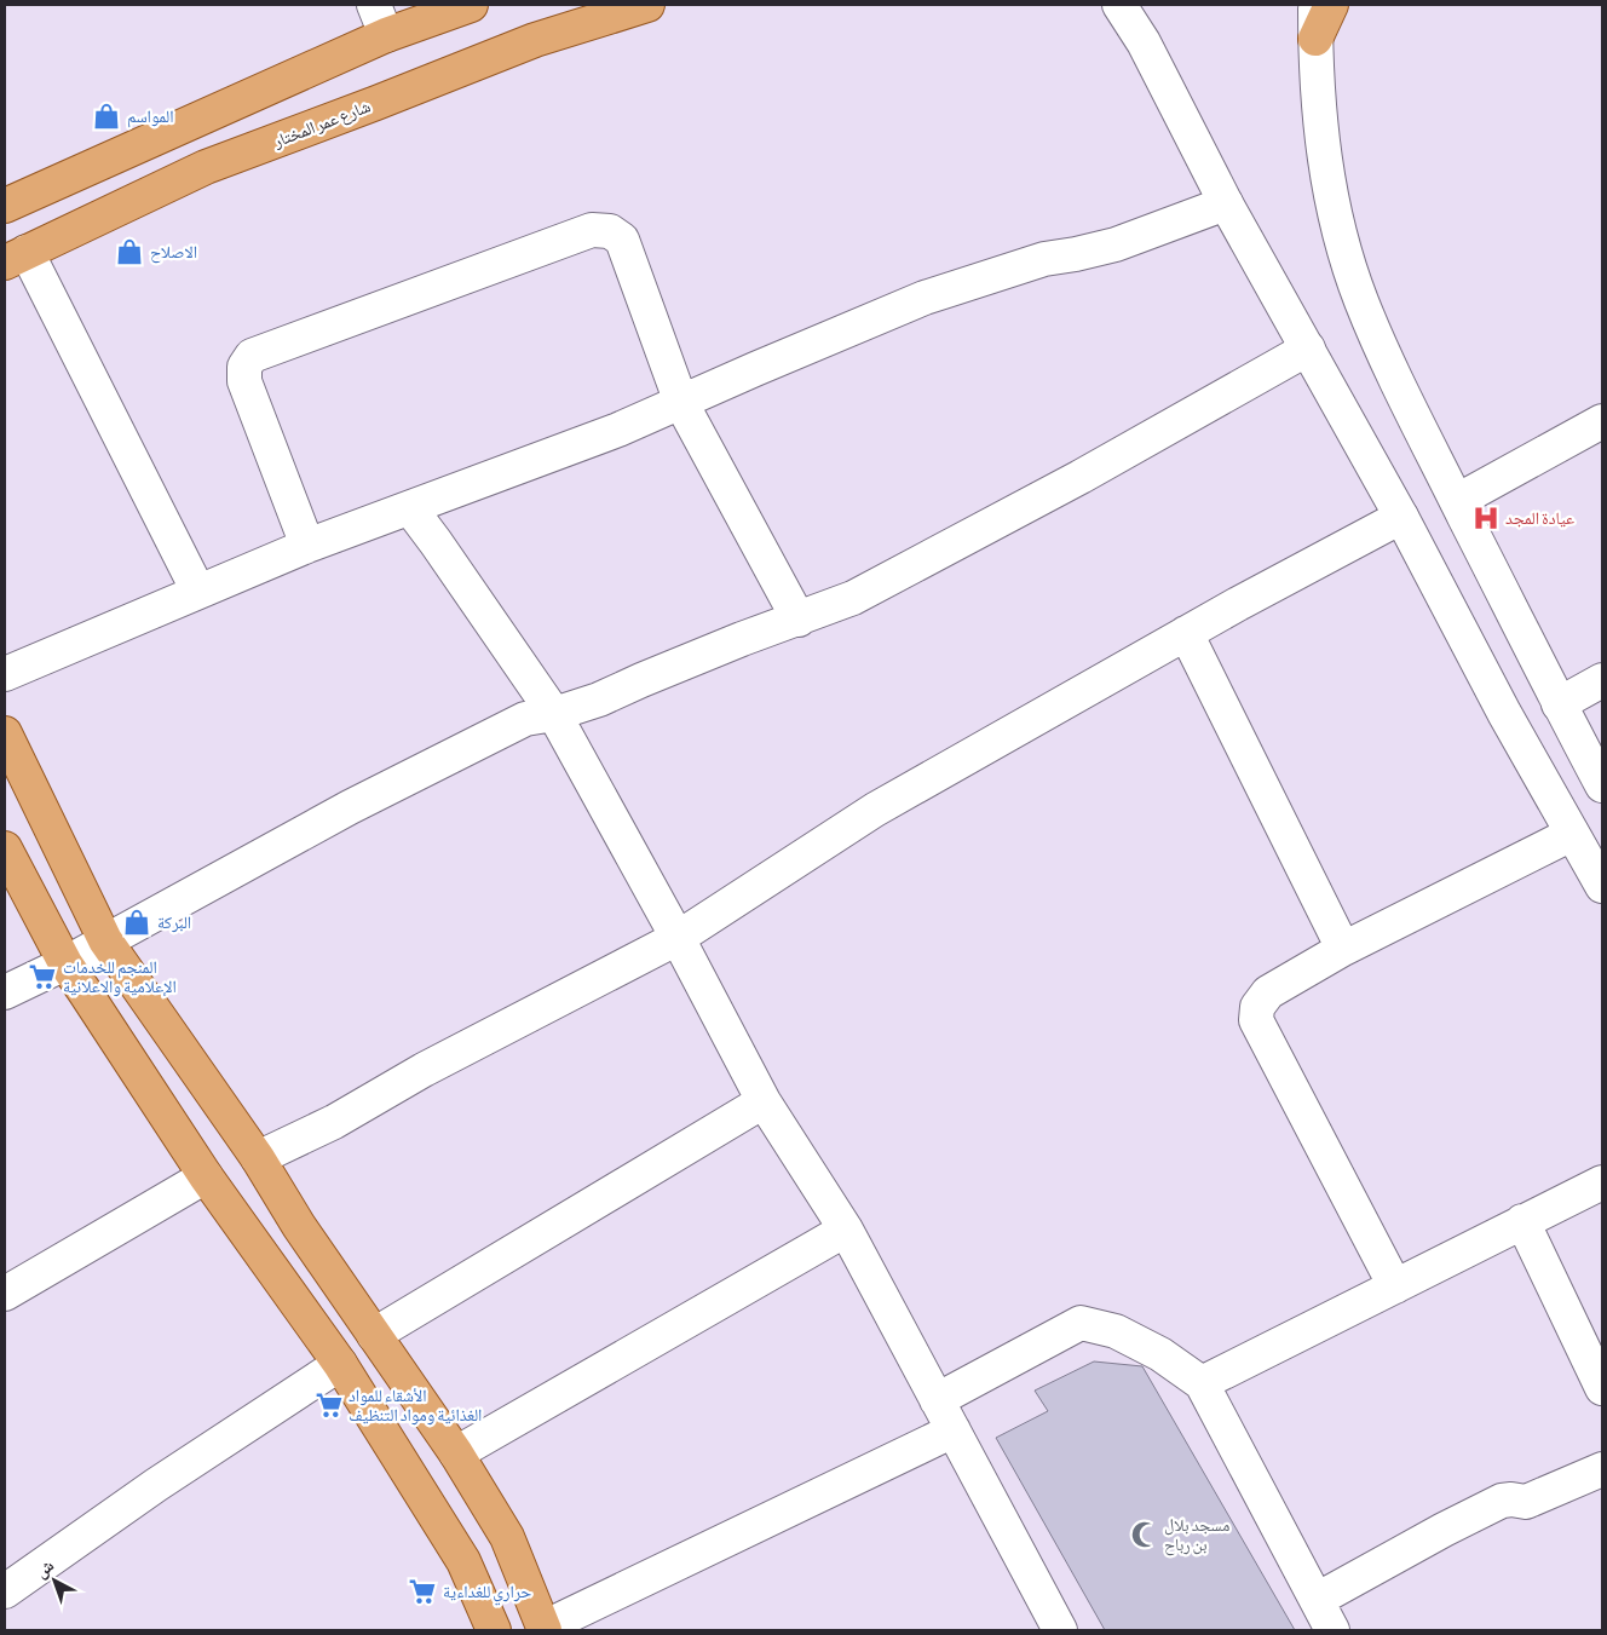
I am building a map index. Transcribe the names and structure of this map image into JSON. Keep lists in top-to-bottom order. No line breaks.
{"streets":{"main road":["شارع عمر المختار"]},"places":{"shop":["المواسم","الاصلاح","البركة"],"hospital":["عيادة المجد"],"supermarket":["المنجم للخدمات الإعلامية والاعلانية","الأشقاء للمواد الغذائية ومواد التنظيف","حراري للغداءية"],"mosque":["مسجد بلال بن رباح"]},"north":"top left"}
